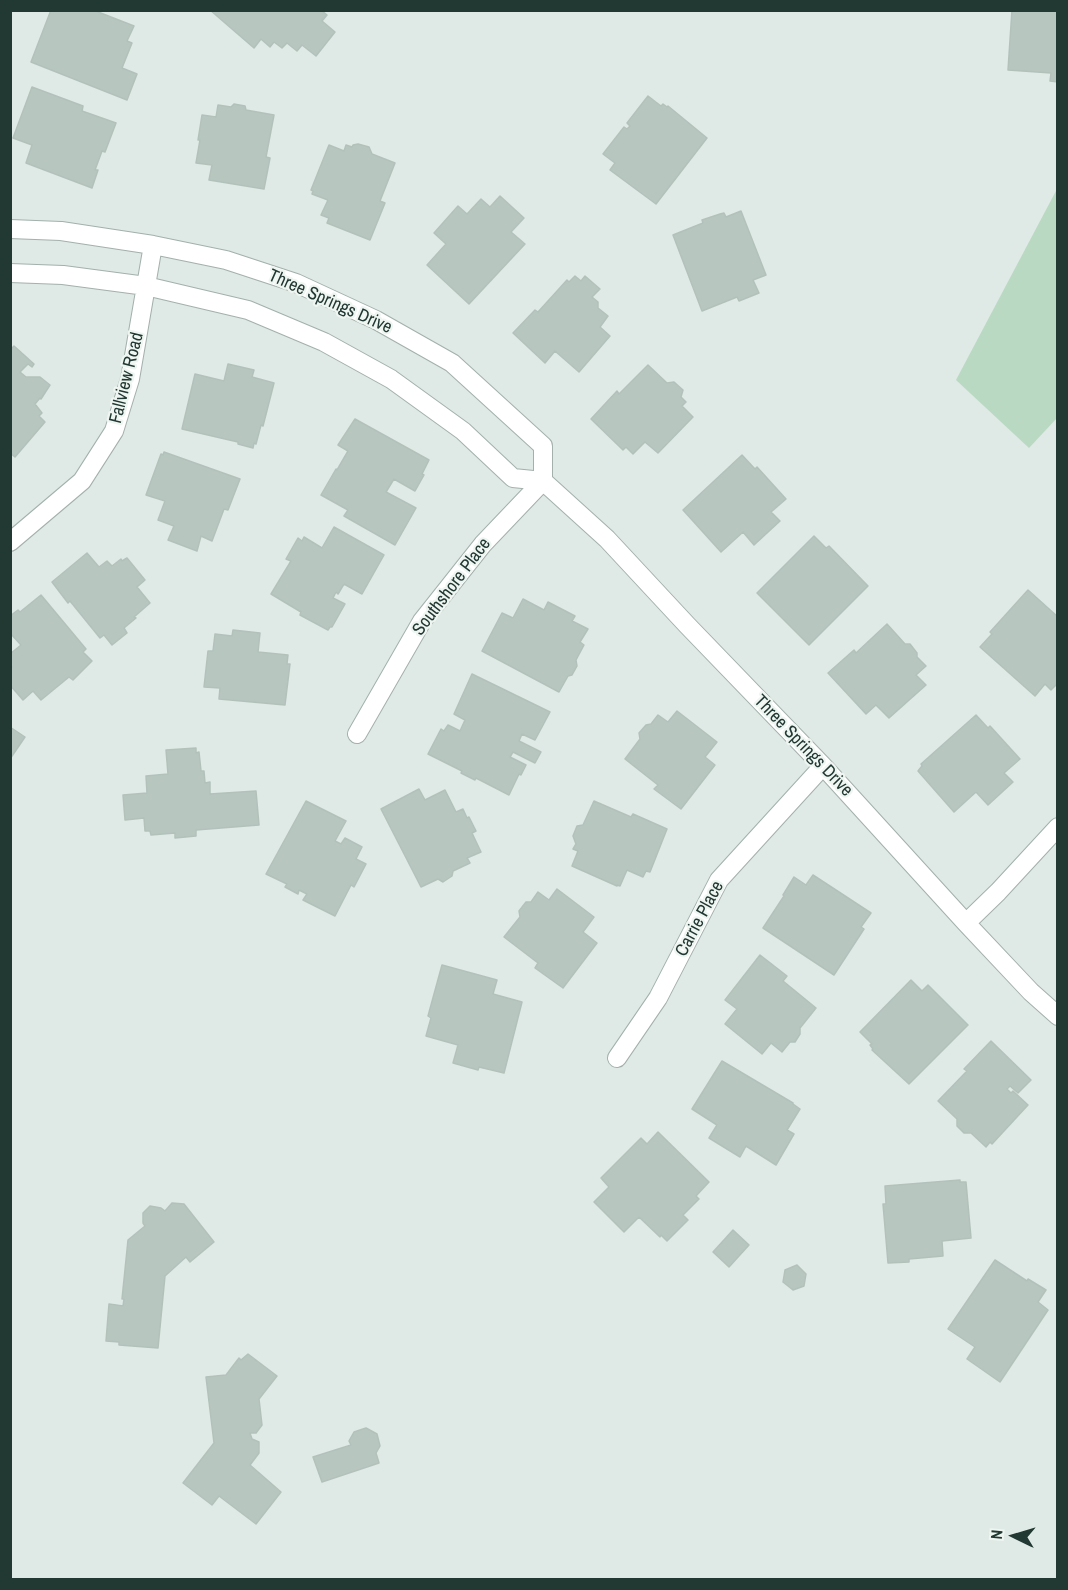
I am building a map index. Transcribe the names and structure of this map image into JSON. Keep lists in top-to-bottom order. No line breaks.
{"streets":{"street":["Three Springs Drive","Fallview Road","Southshore Place","Carrie Place"]},"crossings":[["Three Springs Drive","Fallview Road"],["Three Springs Drive","Southshore Place"],["Three Springs Drive","Carrie Place"]],"north":"left"}
